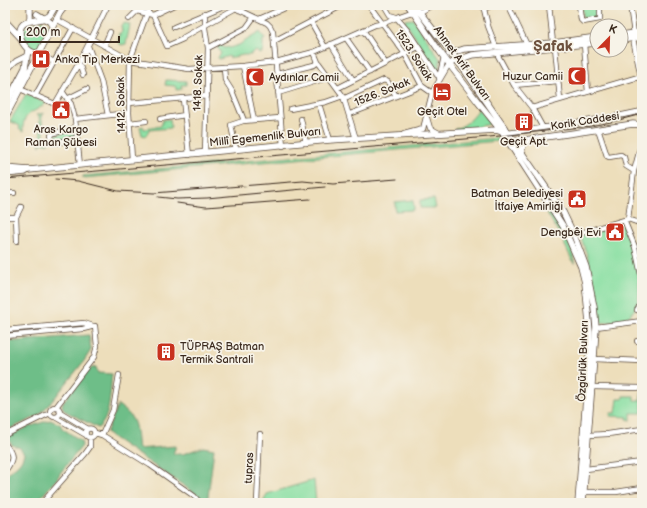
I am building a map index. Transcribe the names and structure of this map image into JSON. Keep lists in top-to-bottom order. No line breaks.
{"streets":{"main road":["Ahmet Arif Bulvarı","Korik Caddesi","Millî Egemenlik Bulvarı","Özgürlük Bulvarı"],"street":["1523. Sokak","1418. Sokak","1526. Sokak","1412. Sokak","tupras"]},"crossings":[["1523. Sokak","1526. Sokak"],["Ahmet Arif Bulvarı","Millî Egemenlik Bulvarı"],["Ahmet Arif Bulvarı","Özgürlük Bulvarı"],["1418. Sokak","Millî Egemenlik Bulvarı"],["1412. Sokak","Millî Egemenlik Bulvarı"],["Korik Caddesi","Özgürlük Bulvarı"],["Millî Egemenlik Bulvarı","Özgürlük Bulvarı"]],"districts":["Şafak"],"places":{"hospital":["Anka Tıp Merkezi"],"mosque":["Huzur Camii","Aydınlar Camii"],"hotel":["Geçit Otel"],"public building":["Aras Kargo Raman Şübesi","Batman Belediyesi İtfaiye Amirliği","Dengbêj Evi"],"building":["Geçit Apt.","TÜPRAŞ Batman Termik Santrali"]},"scale_bar":"200 m","north":"top right"}
